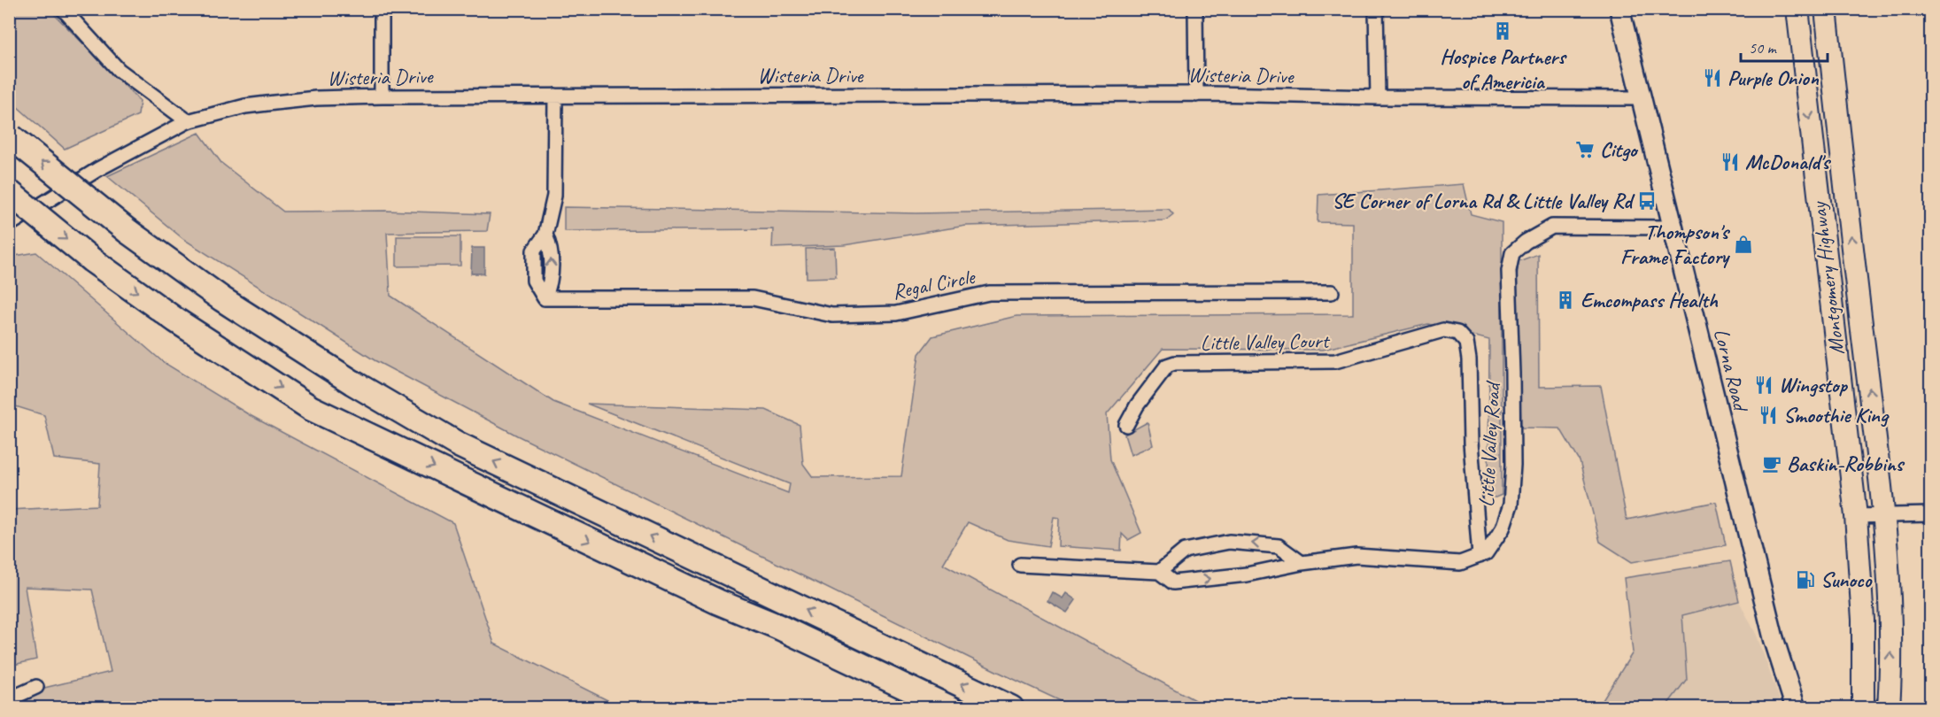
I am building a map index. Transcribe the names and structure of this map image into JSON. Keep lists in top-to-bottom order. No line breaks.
{"streets":{"main road":["Montgomery Highway"],"street":["Wisteria Drive","Regal Circle","Little Valley Court","Lorna Road","Little Valley Road"]},"crossings":[["Wisteria Drive","Regal Circle"],["Wisteria Drive","Lorna Road"],["Little Valley Court","Little Valley Road"],["Lorna Road","Little Valley Road"]],"places":{"building":["Hospice Partners of Americia","Emcompass Health"],"restaurant":["Purple Onion","McDonald's","Wingstop","Smoothie King"],"supermarket":["Citgo"],"bus stop":["SE Corner of Lorna Rd & Little Valley Rd"],"shop":["Thompson's Frame Factory"],"cafe":["Baskin-Robbins"],"fuel station":["Sunoco"]},"scale_bar":"50 m"}
